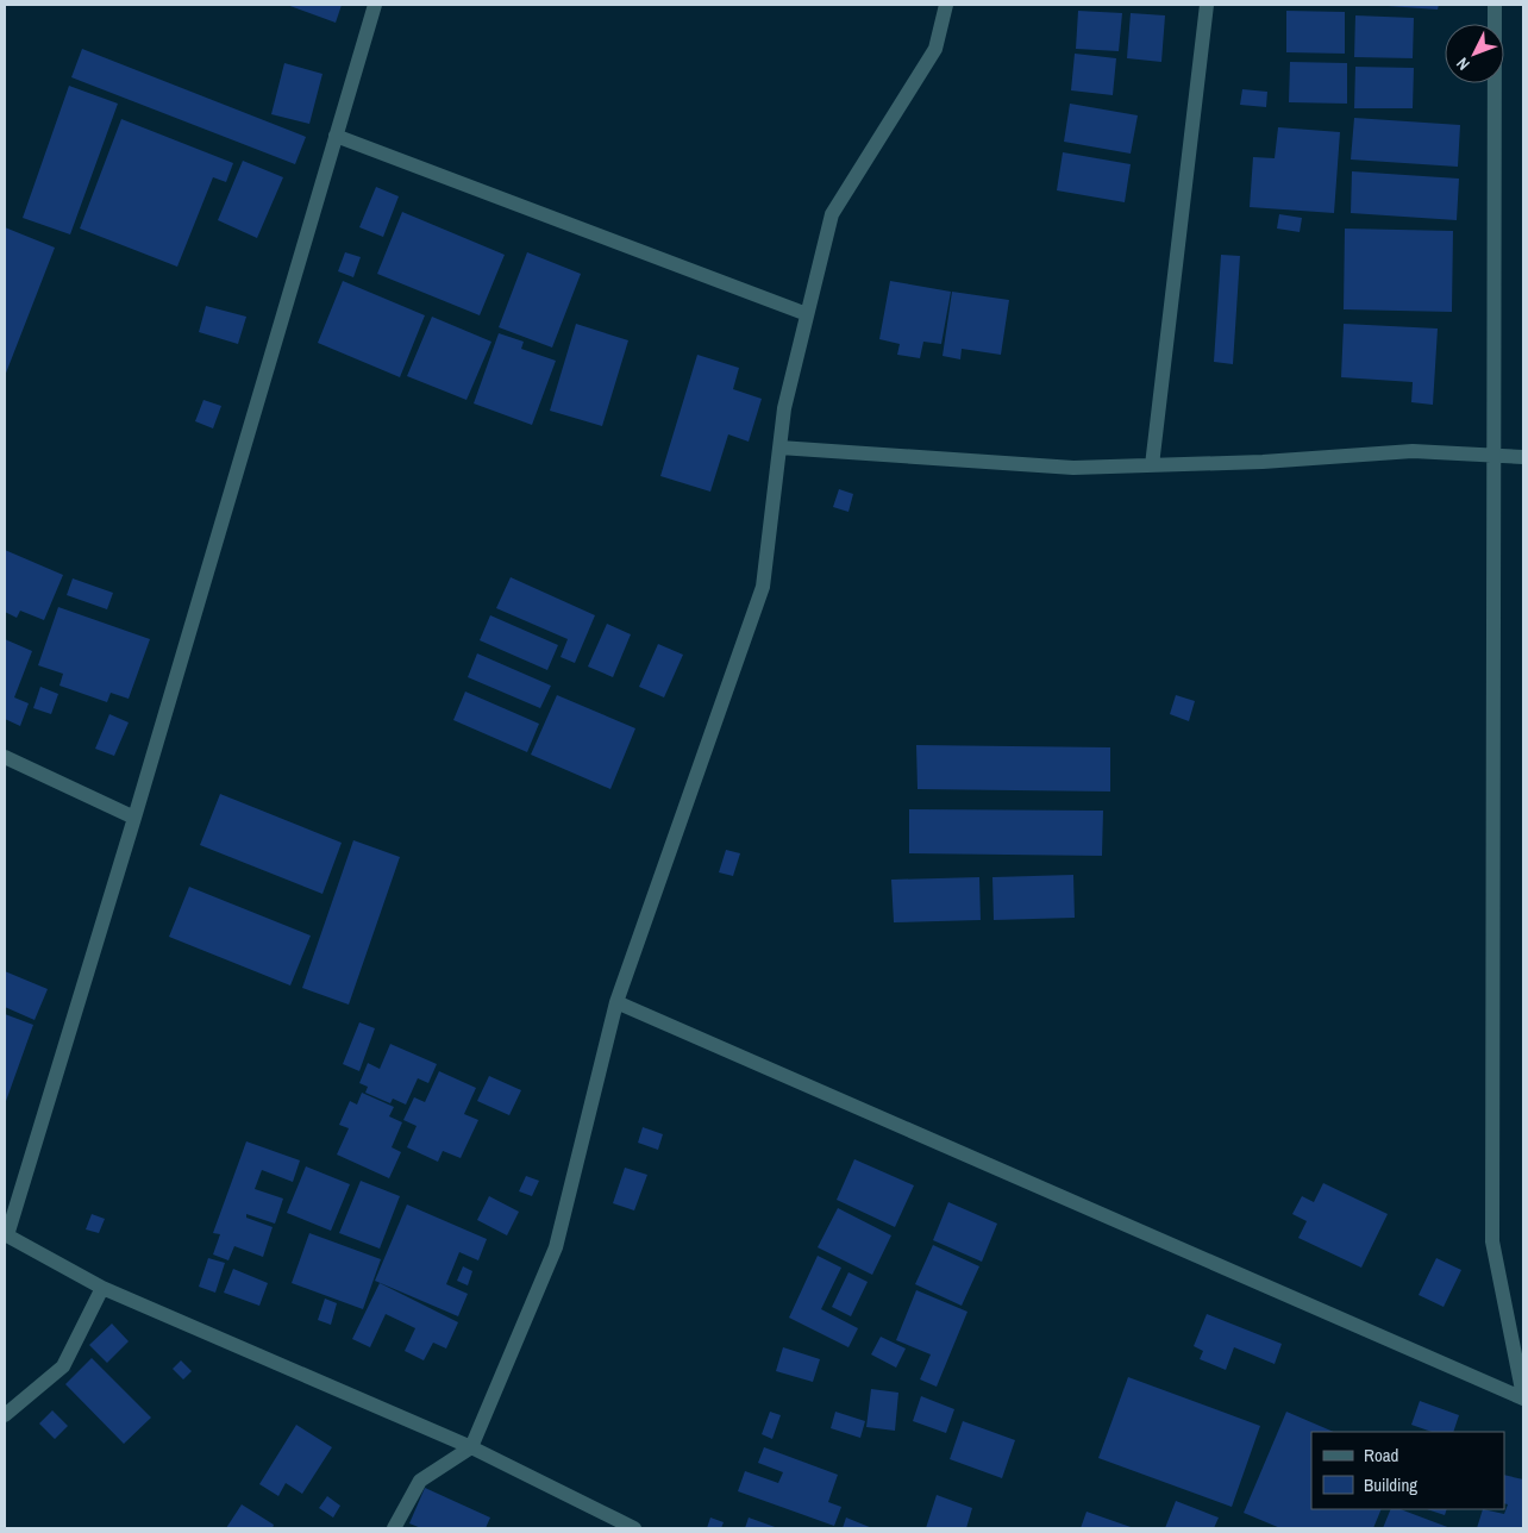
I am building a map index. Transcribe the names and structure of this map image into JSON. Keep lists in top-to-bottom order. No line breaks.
{"legend":["Road","Building"],"north":"bottom left"}
